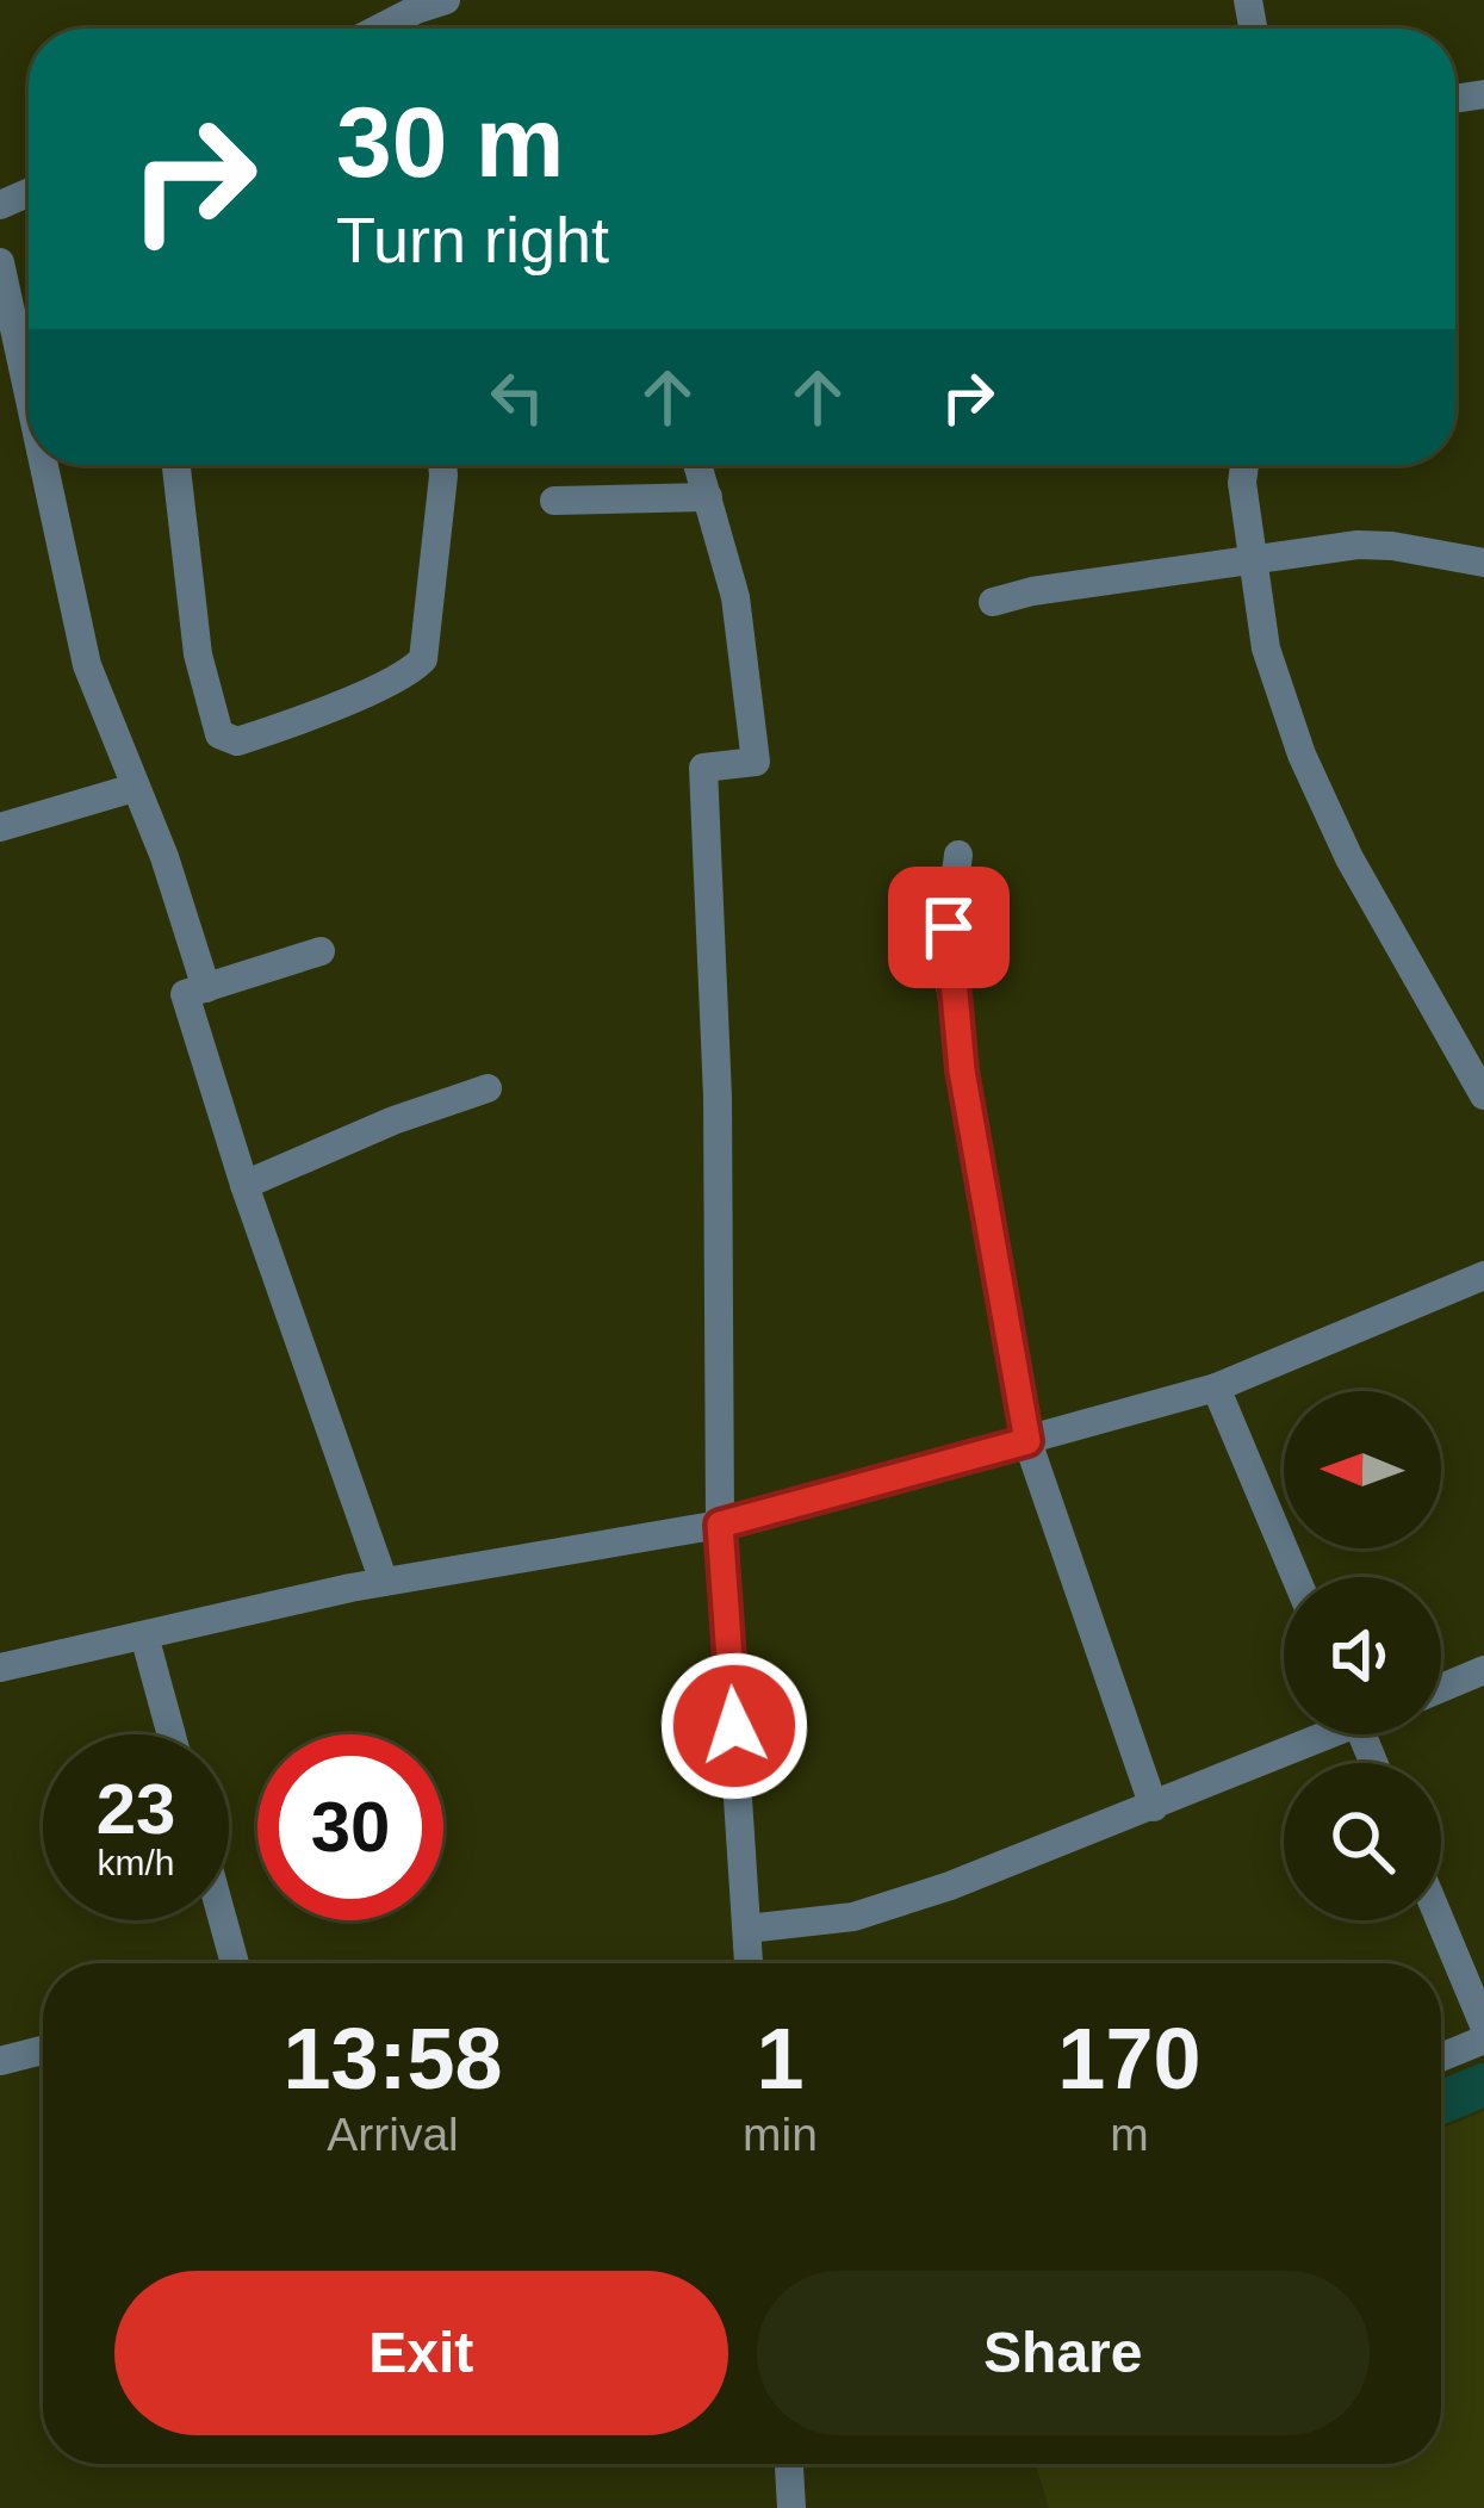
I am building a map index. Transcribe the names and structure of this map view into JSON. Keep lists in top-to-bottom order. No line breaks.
{"north":"left","page":{"turn":["30 m","Turn right"],"speed":"23 km/h","limit":"30","eta":["13:58","Arrival","1","min","170","m"],"buttons":["Exit","Share"]}}
